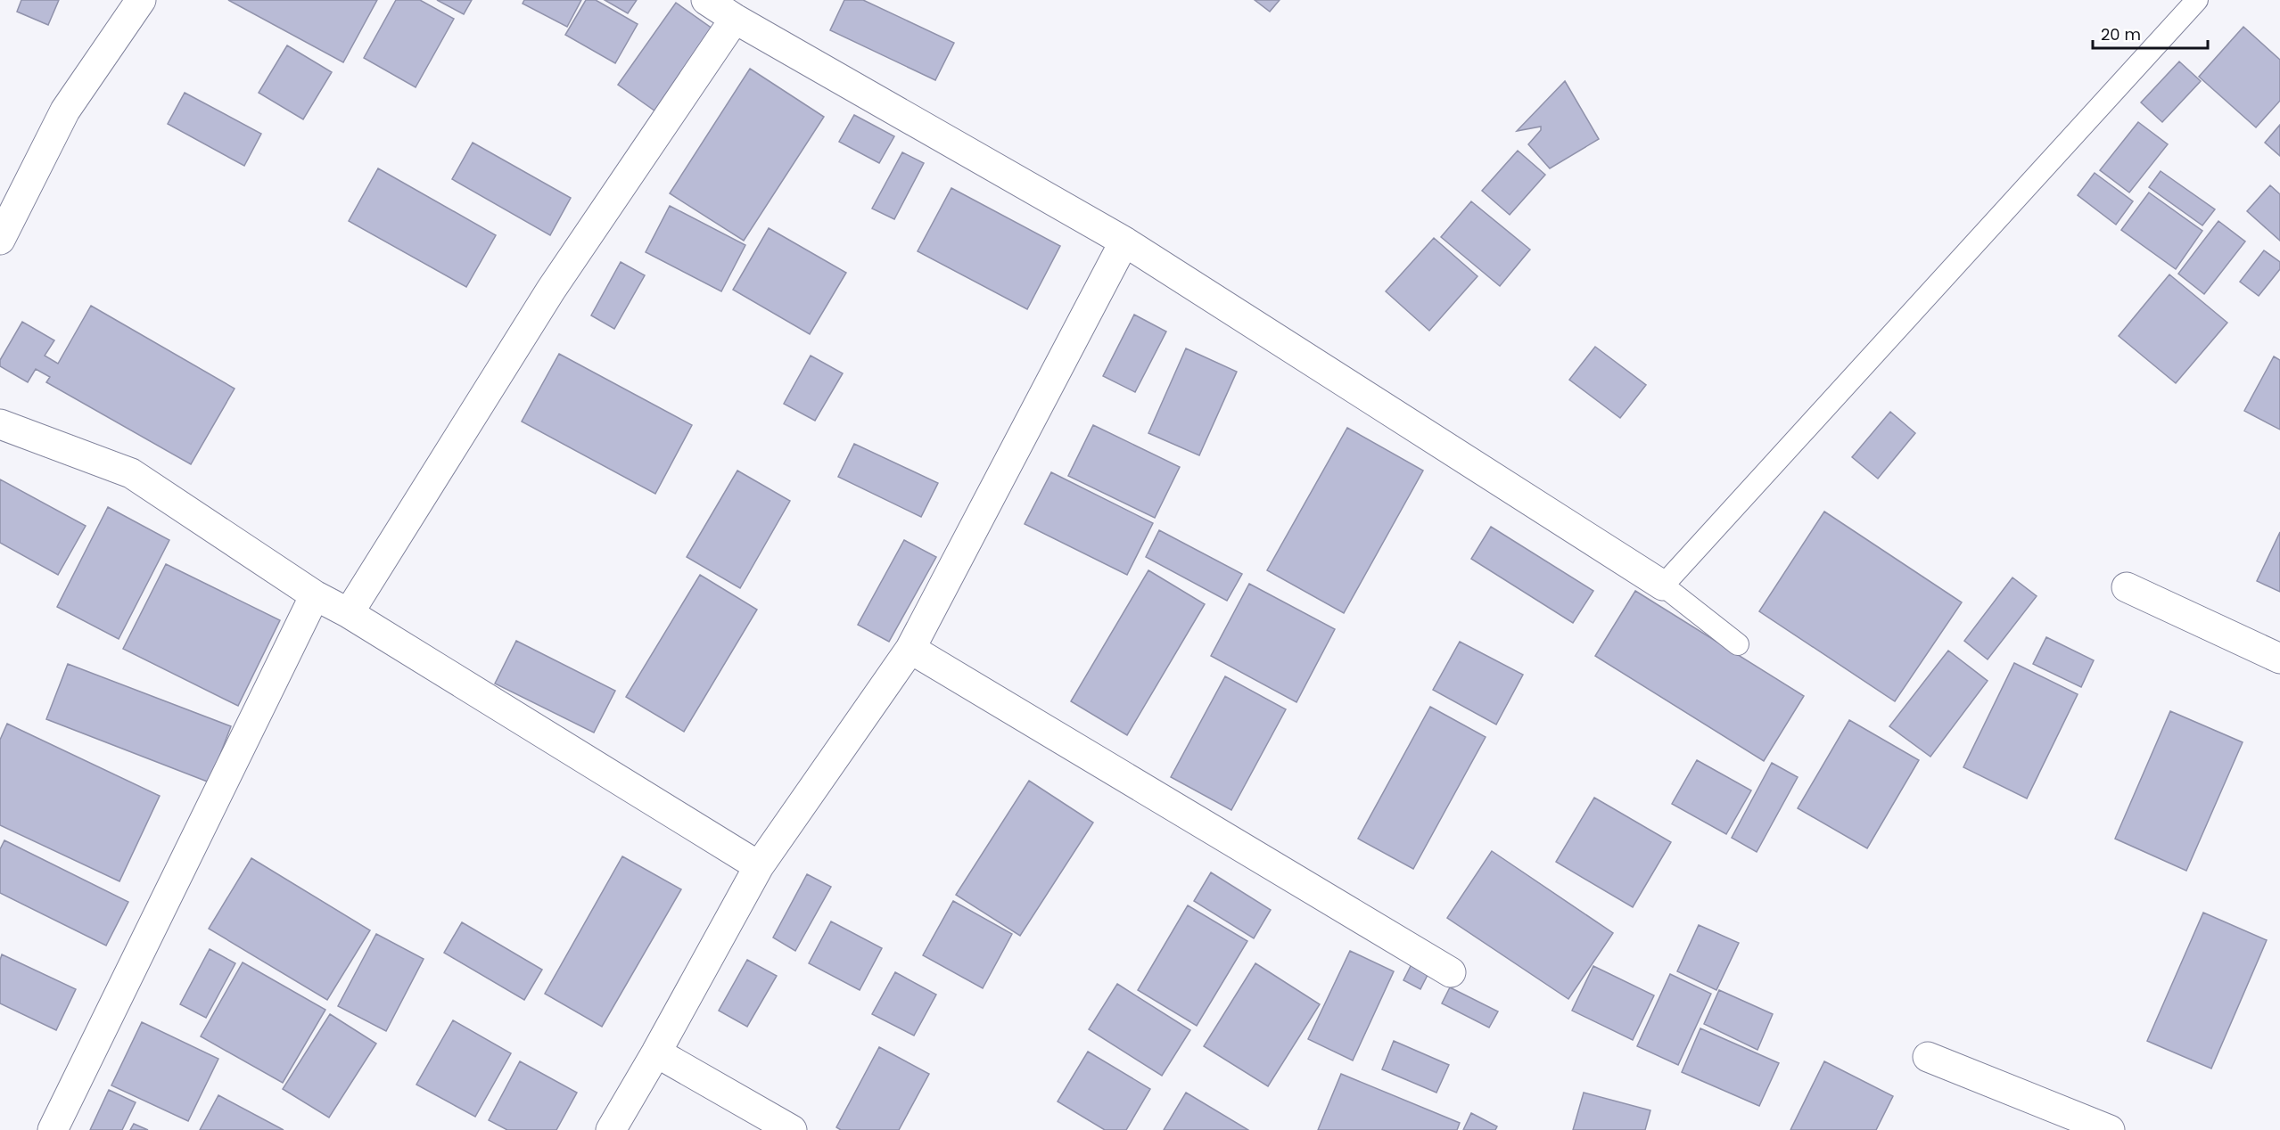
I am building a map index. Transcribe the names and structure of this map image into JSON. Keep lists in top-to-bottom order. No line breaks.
{"scale_bar":"20 m"}
